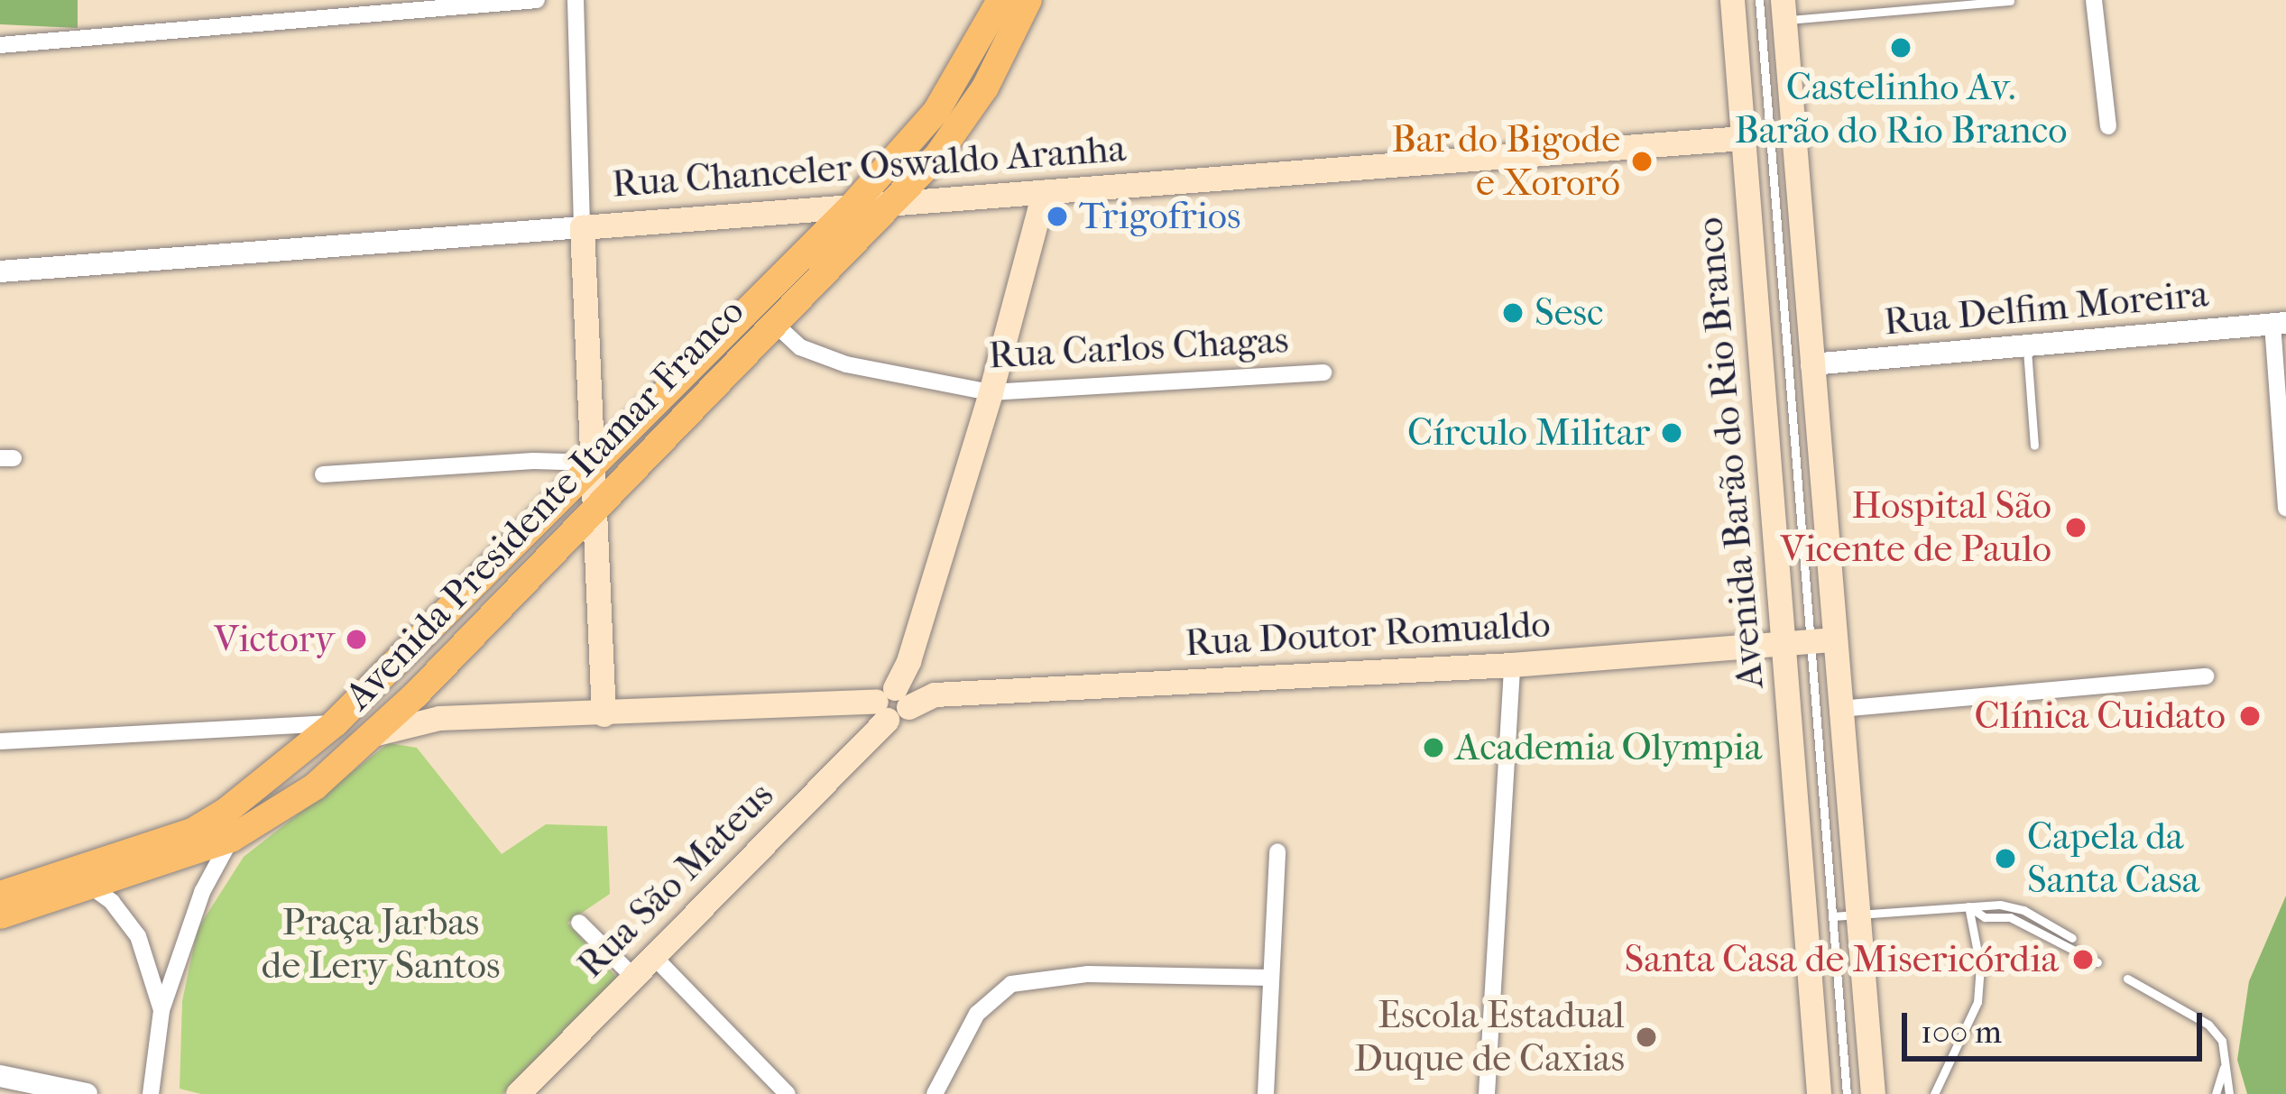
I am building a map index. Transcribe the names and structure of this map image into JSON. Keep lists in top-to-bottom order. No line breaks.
{"streets":{"main road":["Rua Chanceler Oswaldo Aranha","Avenida Barão do Rio Branco","Avenida Presidente Itamar Franco","Rua Doutor Romualdo","Rua São Mateus"],"street":["Rua Delfim Moreira","Rua Carlos Chagas"]},"crossings":[["Rua Chanceler Oswaldo Aranha","Avenida Barão do Rio Branco"],["Rua Chanceler Oswaldo Aranha","Avenida Presidente Itamar Franco"],["Rua Chanceler Oswaldo Aranha","Rua São Mateus"],["Rua Delfim Moreira","Avenida Barão do Rio Branco"],["Rua Carlos Chagas","Avenida Presidente Itamar Franco"],["Rua Carlos Chagas","Rua São Mateus"],["Avenida Barão do Rio Branco","Rua Doutor Romualdo"],["Avenida Presidente Itamar Franco","Rua Doutor Romualdo"],["Rua Doutor Romualdo","Rua São Mateus"]],"parks":["Praça Jarbas de Lery Santos"],"places":["Castelinho Av. Barão do Rio Branco","Bar do Bigode e Xororó","Trigofrios","Sesc","Círculo Militar","Hospital São Vicente de Paulo","Victory","Clínica Cuidato","Academia Olympia","Capela da Santa Casa","Santa Casa de Misericórdia","Escola Estadual Duque de Caxias"],"scale_bar":"100 m"}
